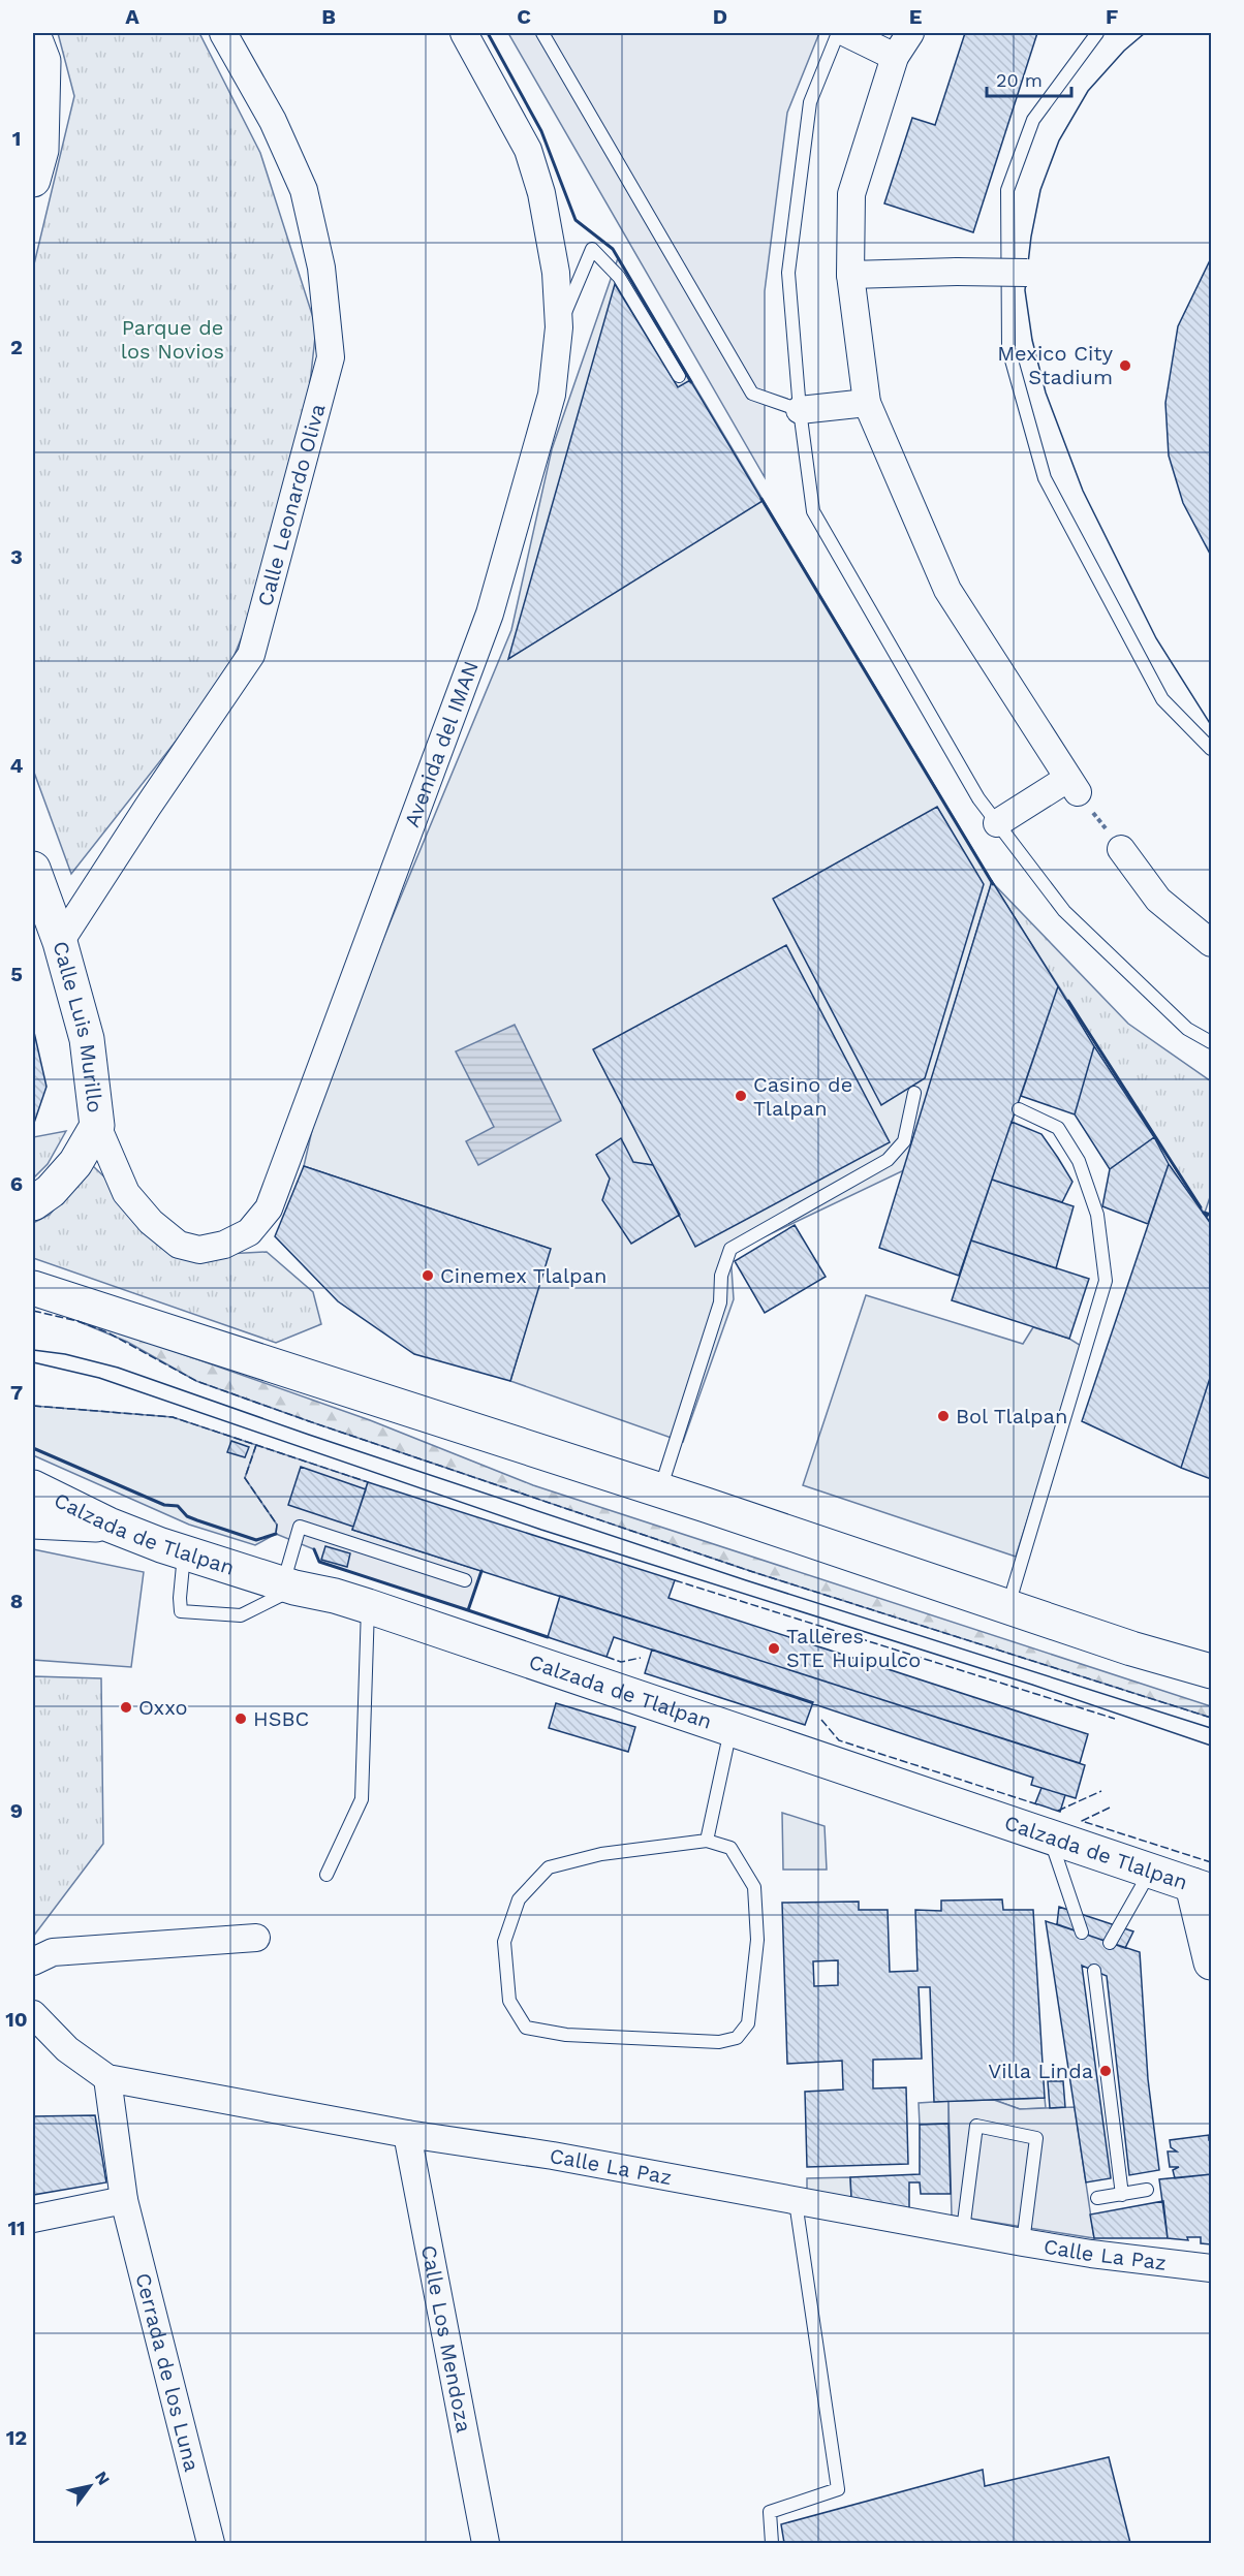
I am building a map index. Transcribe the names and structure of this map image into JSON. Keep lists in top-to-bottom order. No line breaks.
{"streets":{"main road":["Calle Luis Murillo","Calzada de Tlalpan"],"street":["Calle Leonardo Oliva","Avenida del IMAN","Calle La Paz","Calle Los Mendoza","Cerrada de los Luna"]},"crossings":[["Calle Leonardo Oliva","Calle Luis Murillo"],["Avenida del IMAN","Calle Luis Murillo"],["Calle La Paz","Calle Los Mendoza"],["Calle La Paz","Cerrada de los Luna"]],"parks":["Parque de los Novios"],"places":["Mexico City Stadium","Casino de Tlalpan","Cinemex Tlalpan","Bol Tlalpan","Talleres STE Huipulco","Oxxo","HSBC","Villa Linda"],"scale_bar":"20 m","north":"top right","grid":{"columns":["A","B","C","D","E","F"],"rows":["1","2","3","4","5","6","7","8","9","10","11","12"]}}
